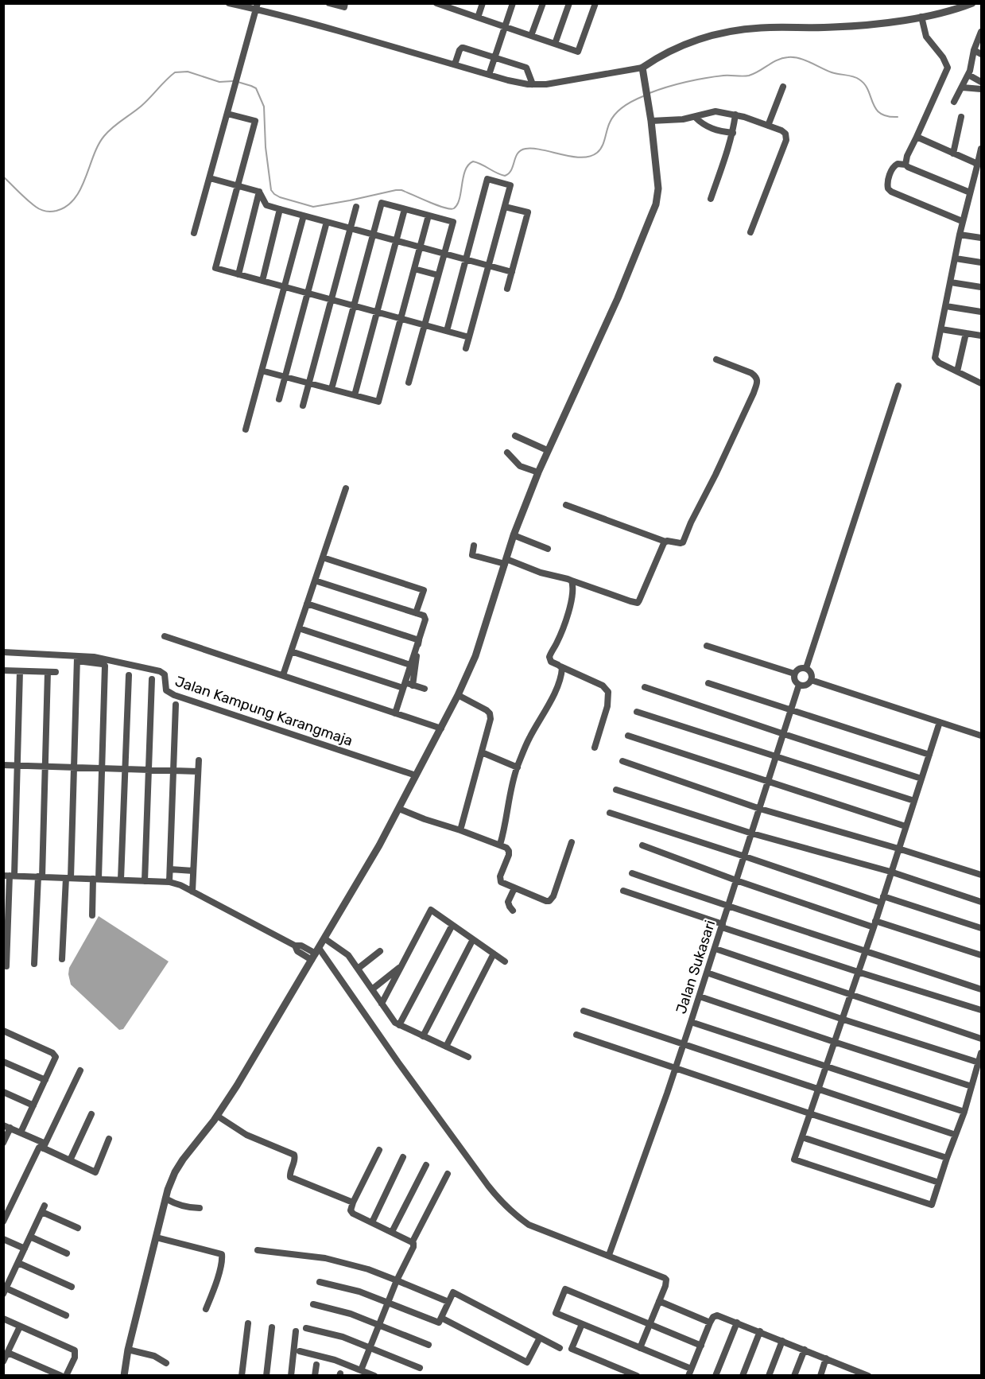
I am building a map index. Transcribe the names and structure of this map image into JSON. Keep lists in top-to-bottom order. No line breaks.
{"streets":{"street":["Jalan Kampung Karangmaja","Jalan Sukasari"]}}
